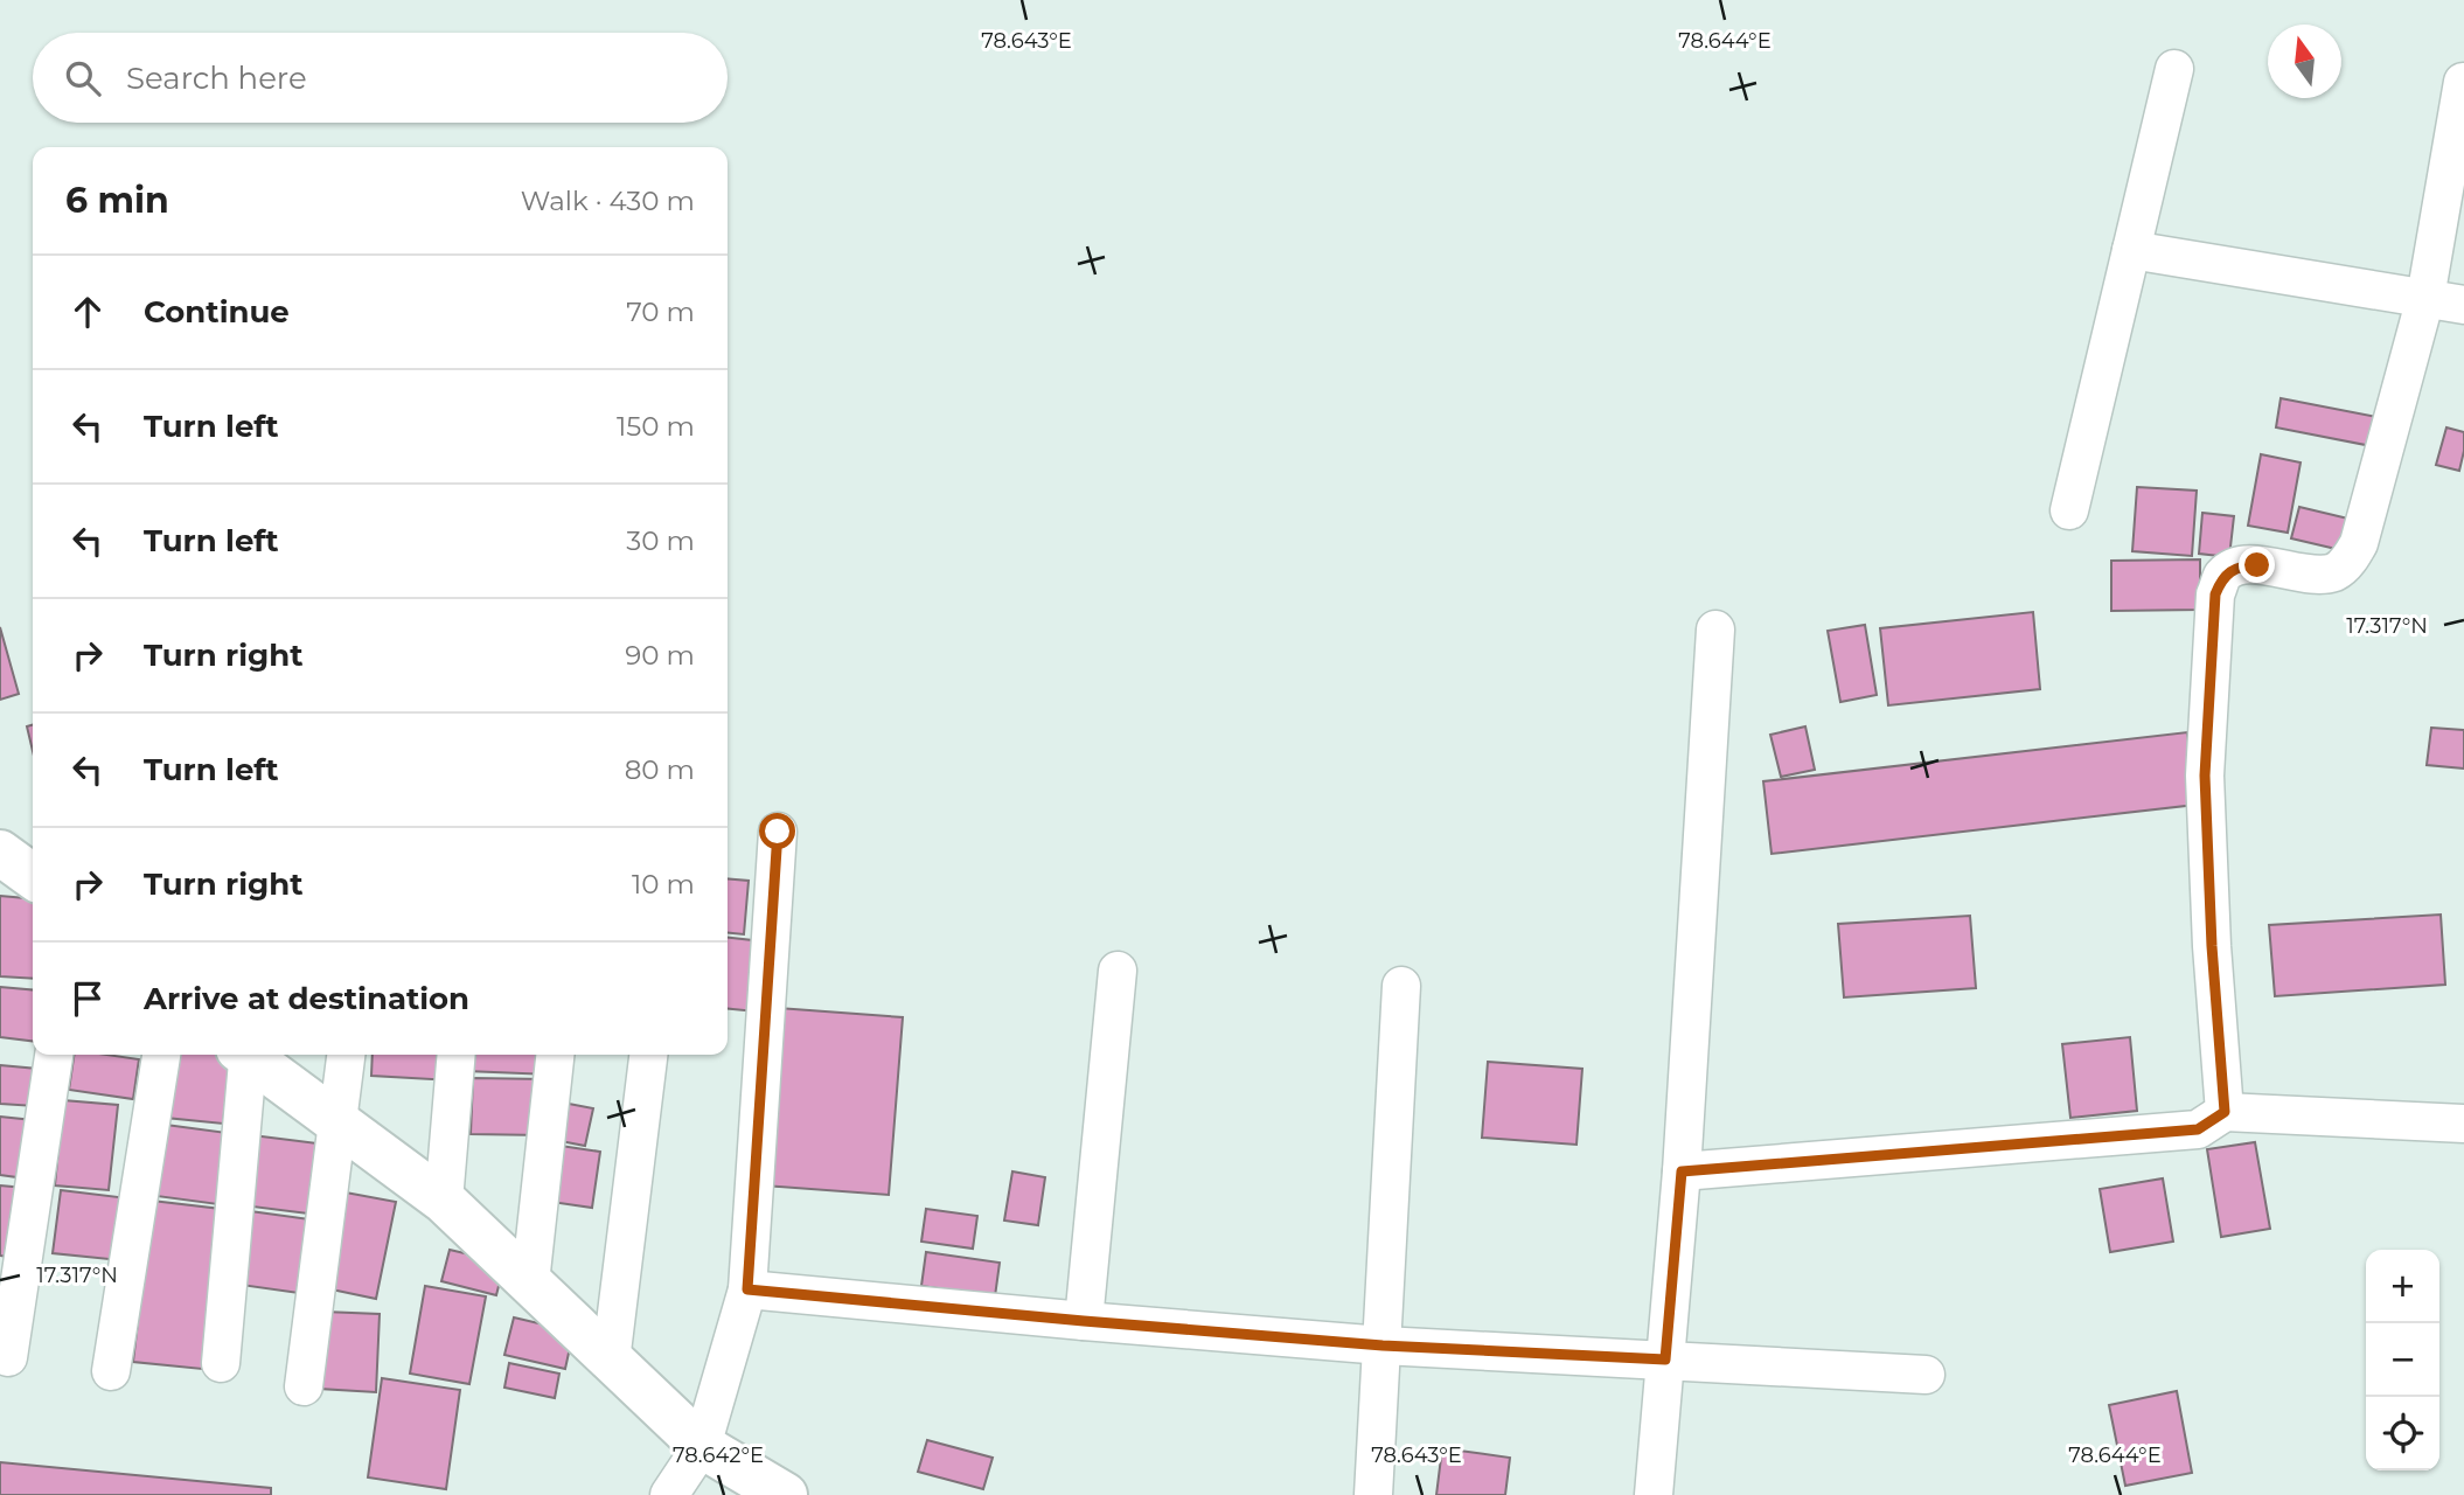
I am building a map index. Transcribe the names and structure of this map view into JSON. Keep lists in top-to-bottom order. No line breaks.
{"north":"top","page":{"search":"Search here","heading":["6 min","Walk · 430 m"],"list":[["Continue","70 m"],["Turn left","150 m"],["Turn left","30 m"],["Turn right","90 m"],["Turn left","80 m"],["Turn right","10 m"],"Arrive at destination"],"map_buttons":["+","−"]},"coordinates":["78.643°E","78.644°E","17.317°N","78.642°E"]}
